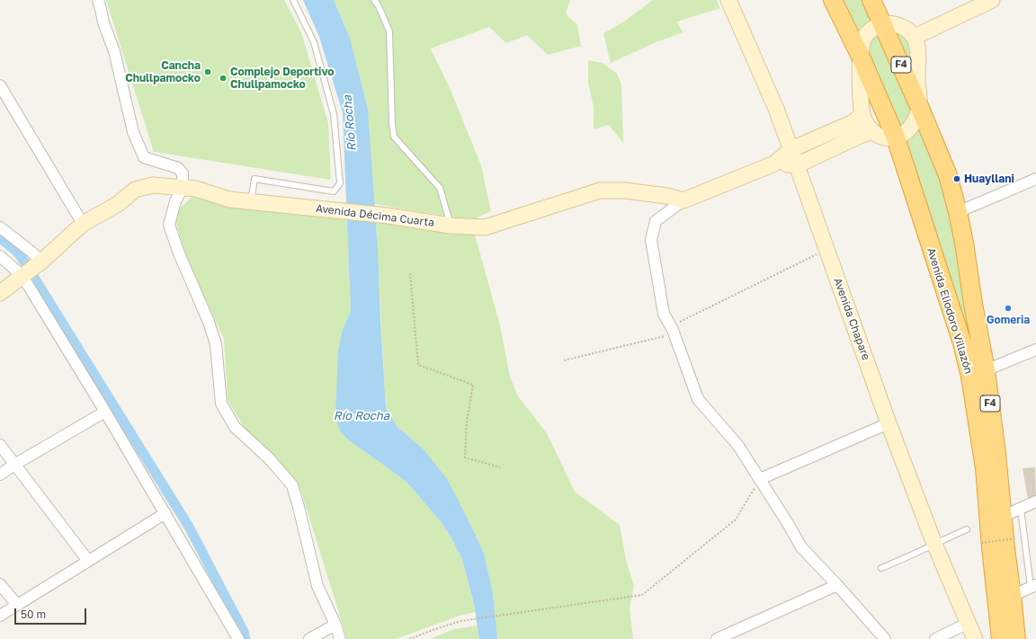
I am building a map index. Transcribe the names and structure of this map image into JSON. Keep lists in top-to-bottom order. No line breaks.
{"streets":{"highway":["F4","Avenida Eliodoro Villazón"],"main road":["Avenida Décima Cuarta","Avenida Chapare"]},"water":["Río Rocha"],"places":["Cancha Chullpamocko","Complejo Deportivo Chullpamocko","Huayllani","Gomeria"],"scale_bar":"50 m"}
